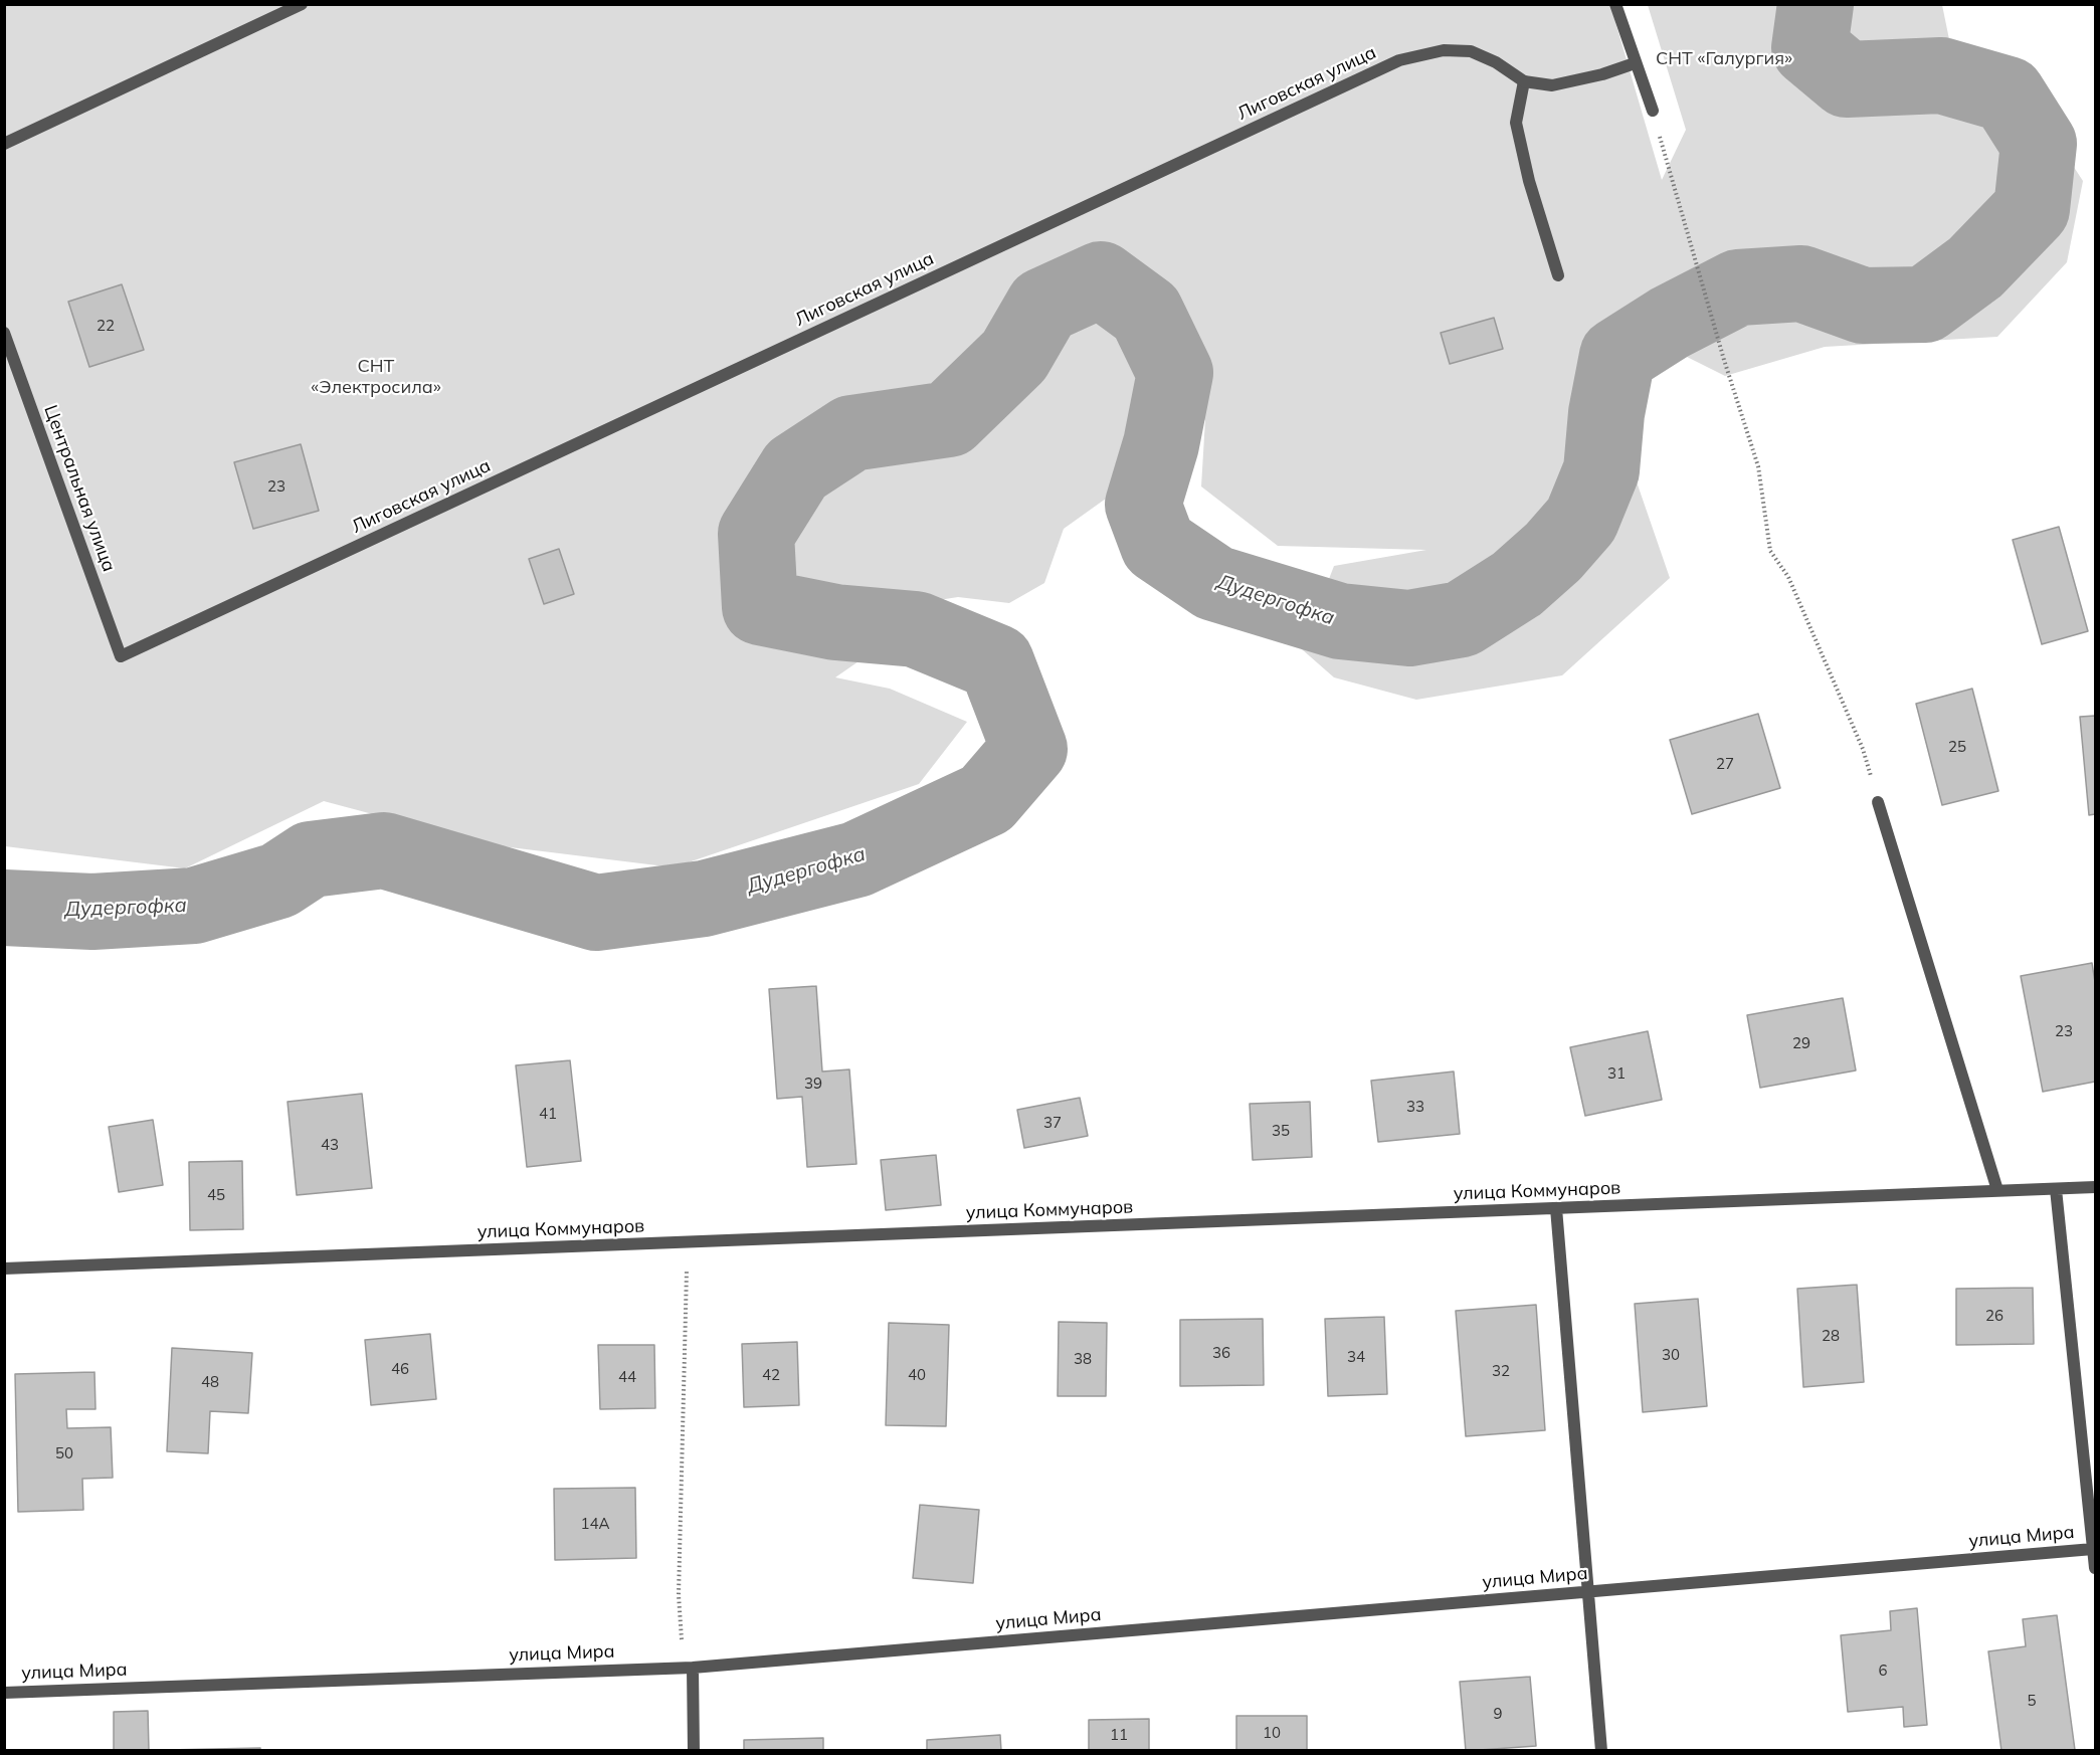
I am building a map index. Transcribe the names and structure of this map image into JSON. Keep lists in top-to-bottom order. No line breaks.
{"streets":{"street":["Лиговская улица","Центральная улица","улица Коммунаров","улица Мира"]},"crossings":[["Лиговская улица","Центральная улица"]],"water":["Дудергофка"],"parks":["СНТ «Галургия»","СНТ «Электросила»"],"house_numbers":["22","23","25","27","23","29","31","39","33","41","37","35","43","45","26","28","36","30","34","38","46","32","42","40","44","48","50","14А","6","5","9","10","11"]}
